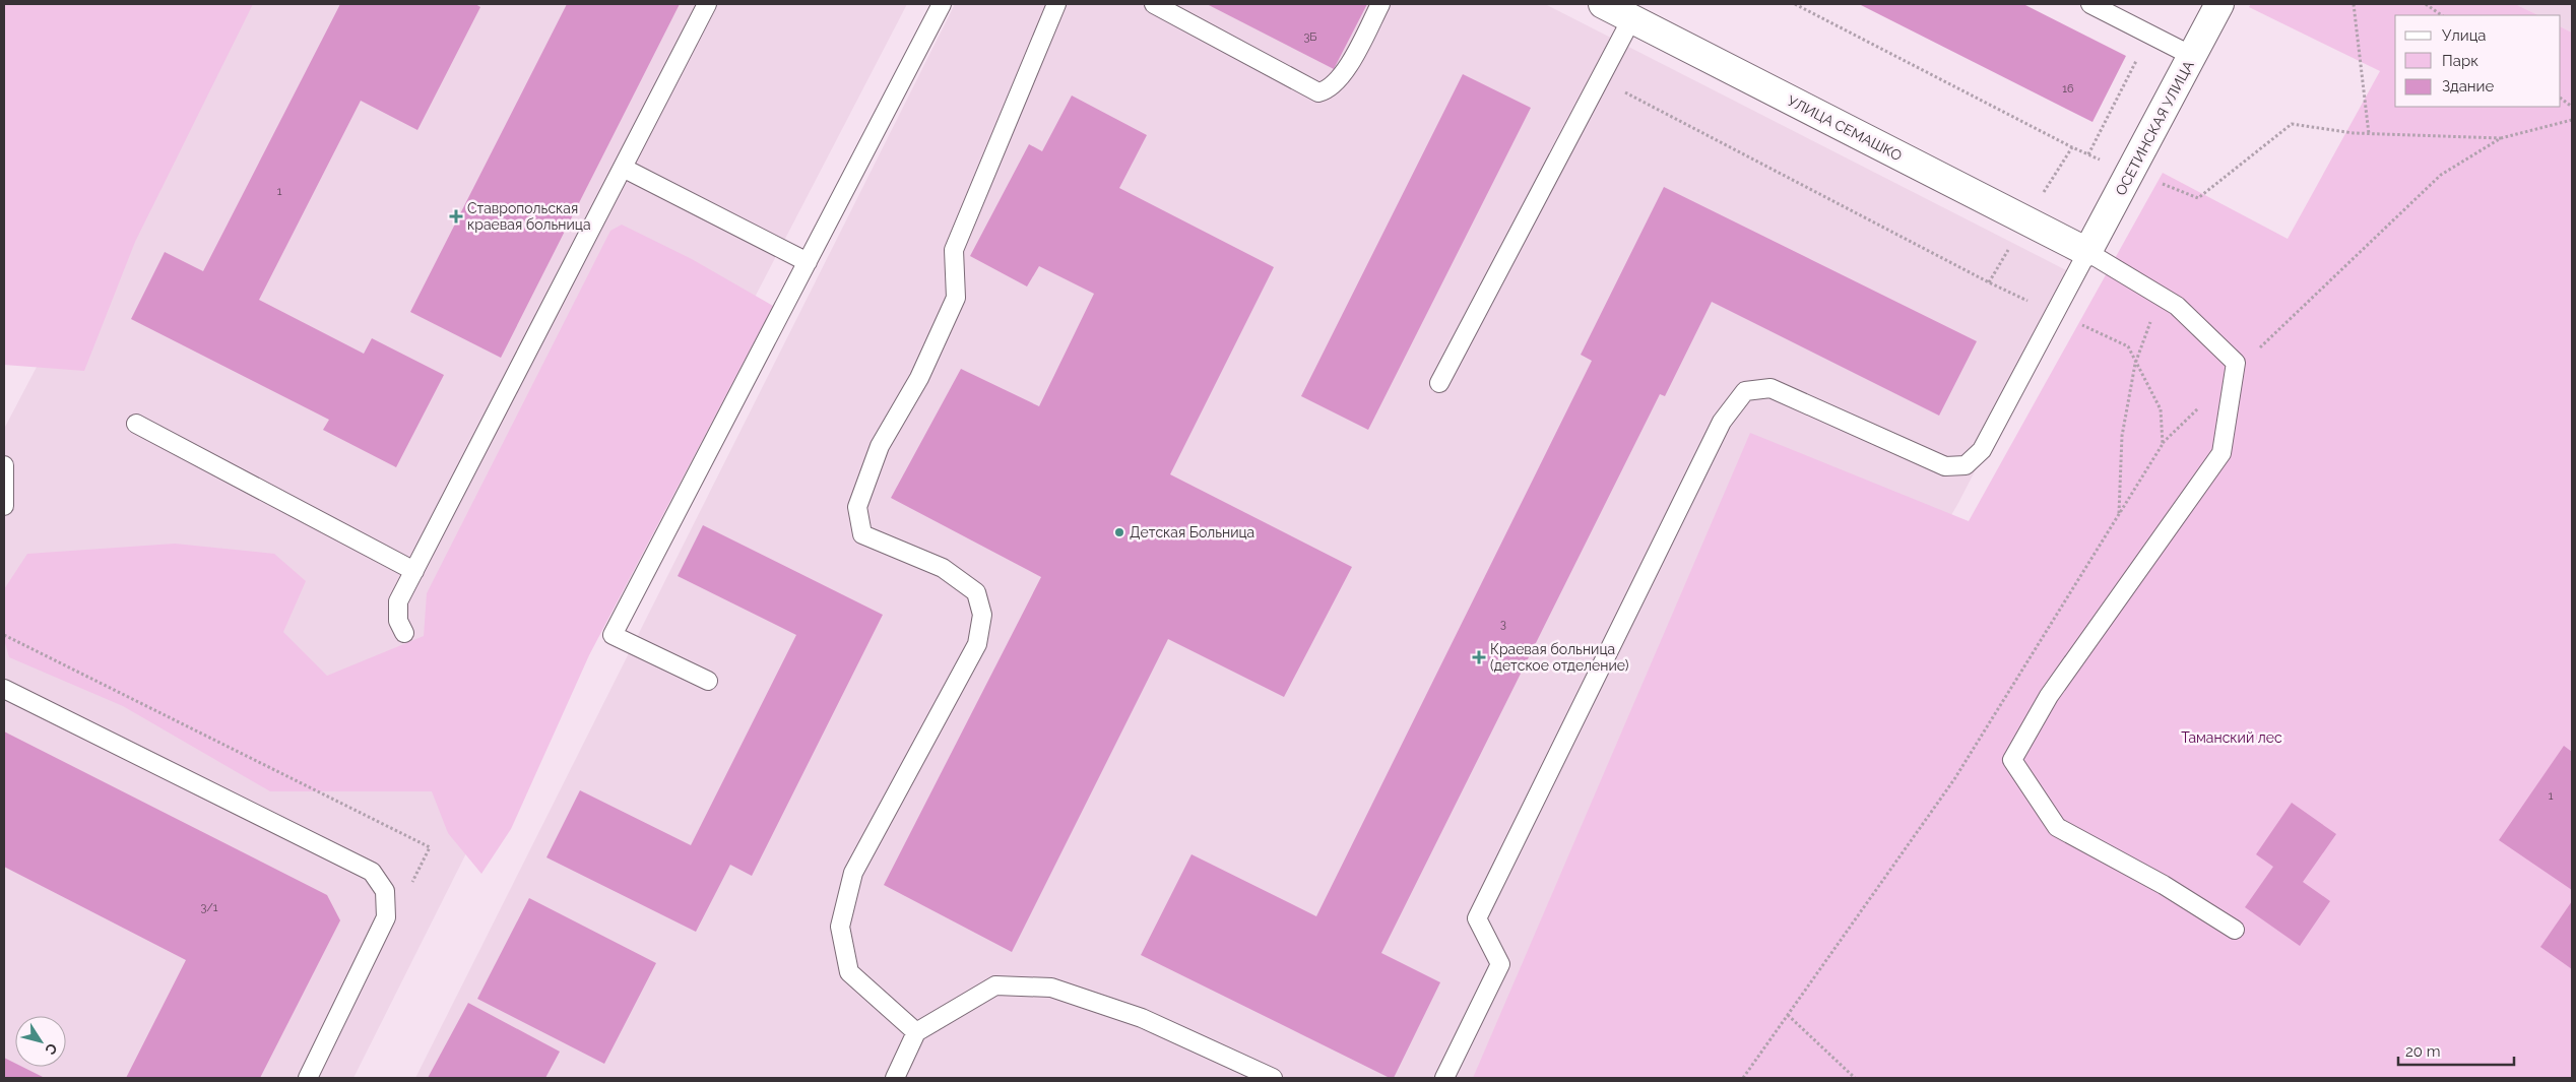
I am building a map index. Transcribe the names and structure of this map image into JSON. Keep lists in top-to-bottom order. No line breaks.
{"streets":{"street":["УЛИЦА СЕМАШКО","ОСЕТИНСКАЯ УЛИЦА"]},"crossings":[["УЛИЦА СЕМАШКО","ОСЕТИНСКАЯ УЛИЦА"]],"parks":["Таманский лес"],"places":{"health":["Ставропольская краевая больница","Краевая больница (детское отделение)"],"other":["Детская Больница"]},"house_numbers":["3Б","16","1","3","1","3/1"],"legend":["Улица","Парк","Здание"],"scale_bar":"20 m","north":"bottom right"}
